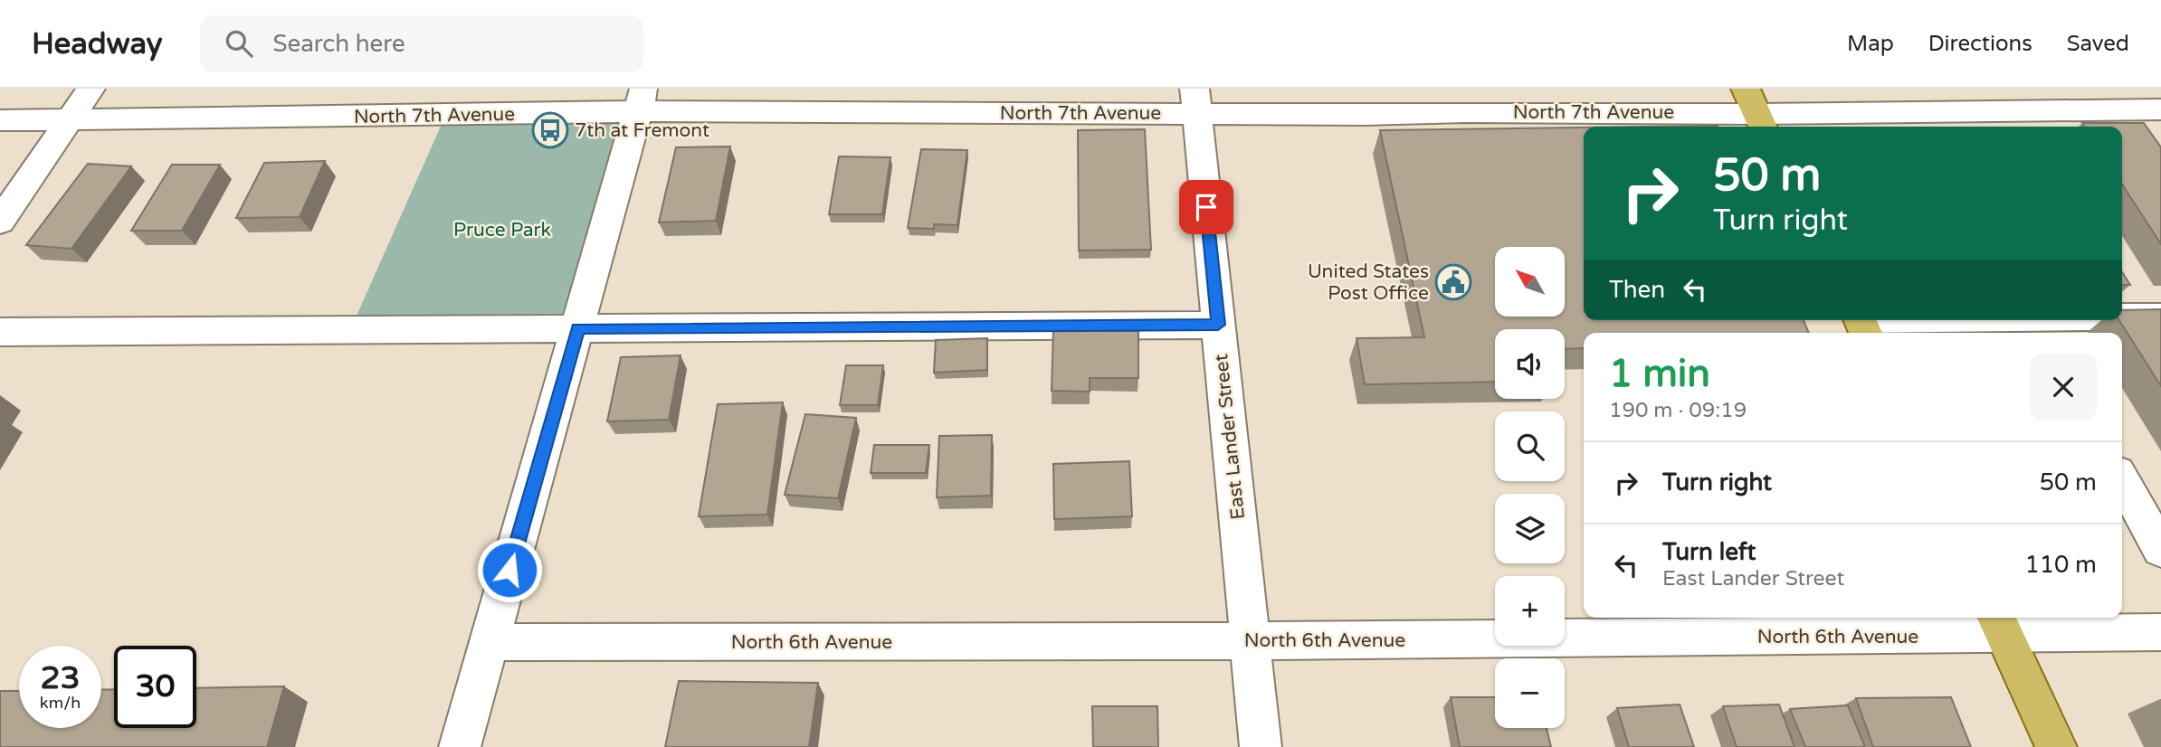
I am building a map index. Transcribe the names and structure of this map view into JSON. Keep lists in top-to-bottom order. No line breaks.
{"streets":{"street":["North 7th Avenue","East Lander Street","North 6th Avenue"]},"crossings":[["North 7th Avenue","East Lander Street"],["East Lander Street","North 6th Avenue"]],"parks":["Pruce Park"],"places":{"bus stop":["7th at Fremont"],"public building":["United States Post Office"]},"north":"top left","page":{"header":"Headway","search":"Search here","nav":["Map","Directions","Saved"],"turn":["50 m","Turn right"],"map_buttons":["+","−"],"then":"Then","heading":["1 min","190 m · 09:19"],"list":[{"name":"Turn right","value":"50 m"},{"name":"Turn left","note":"East Lander Street","value":"110 m"}],"speed":"23 km/h","limit":"30"}}
